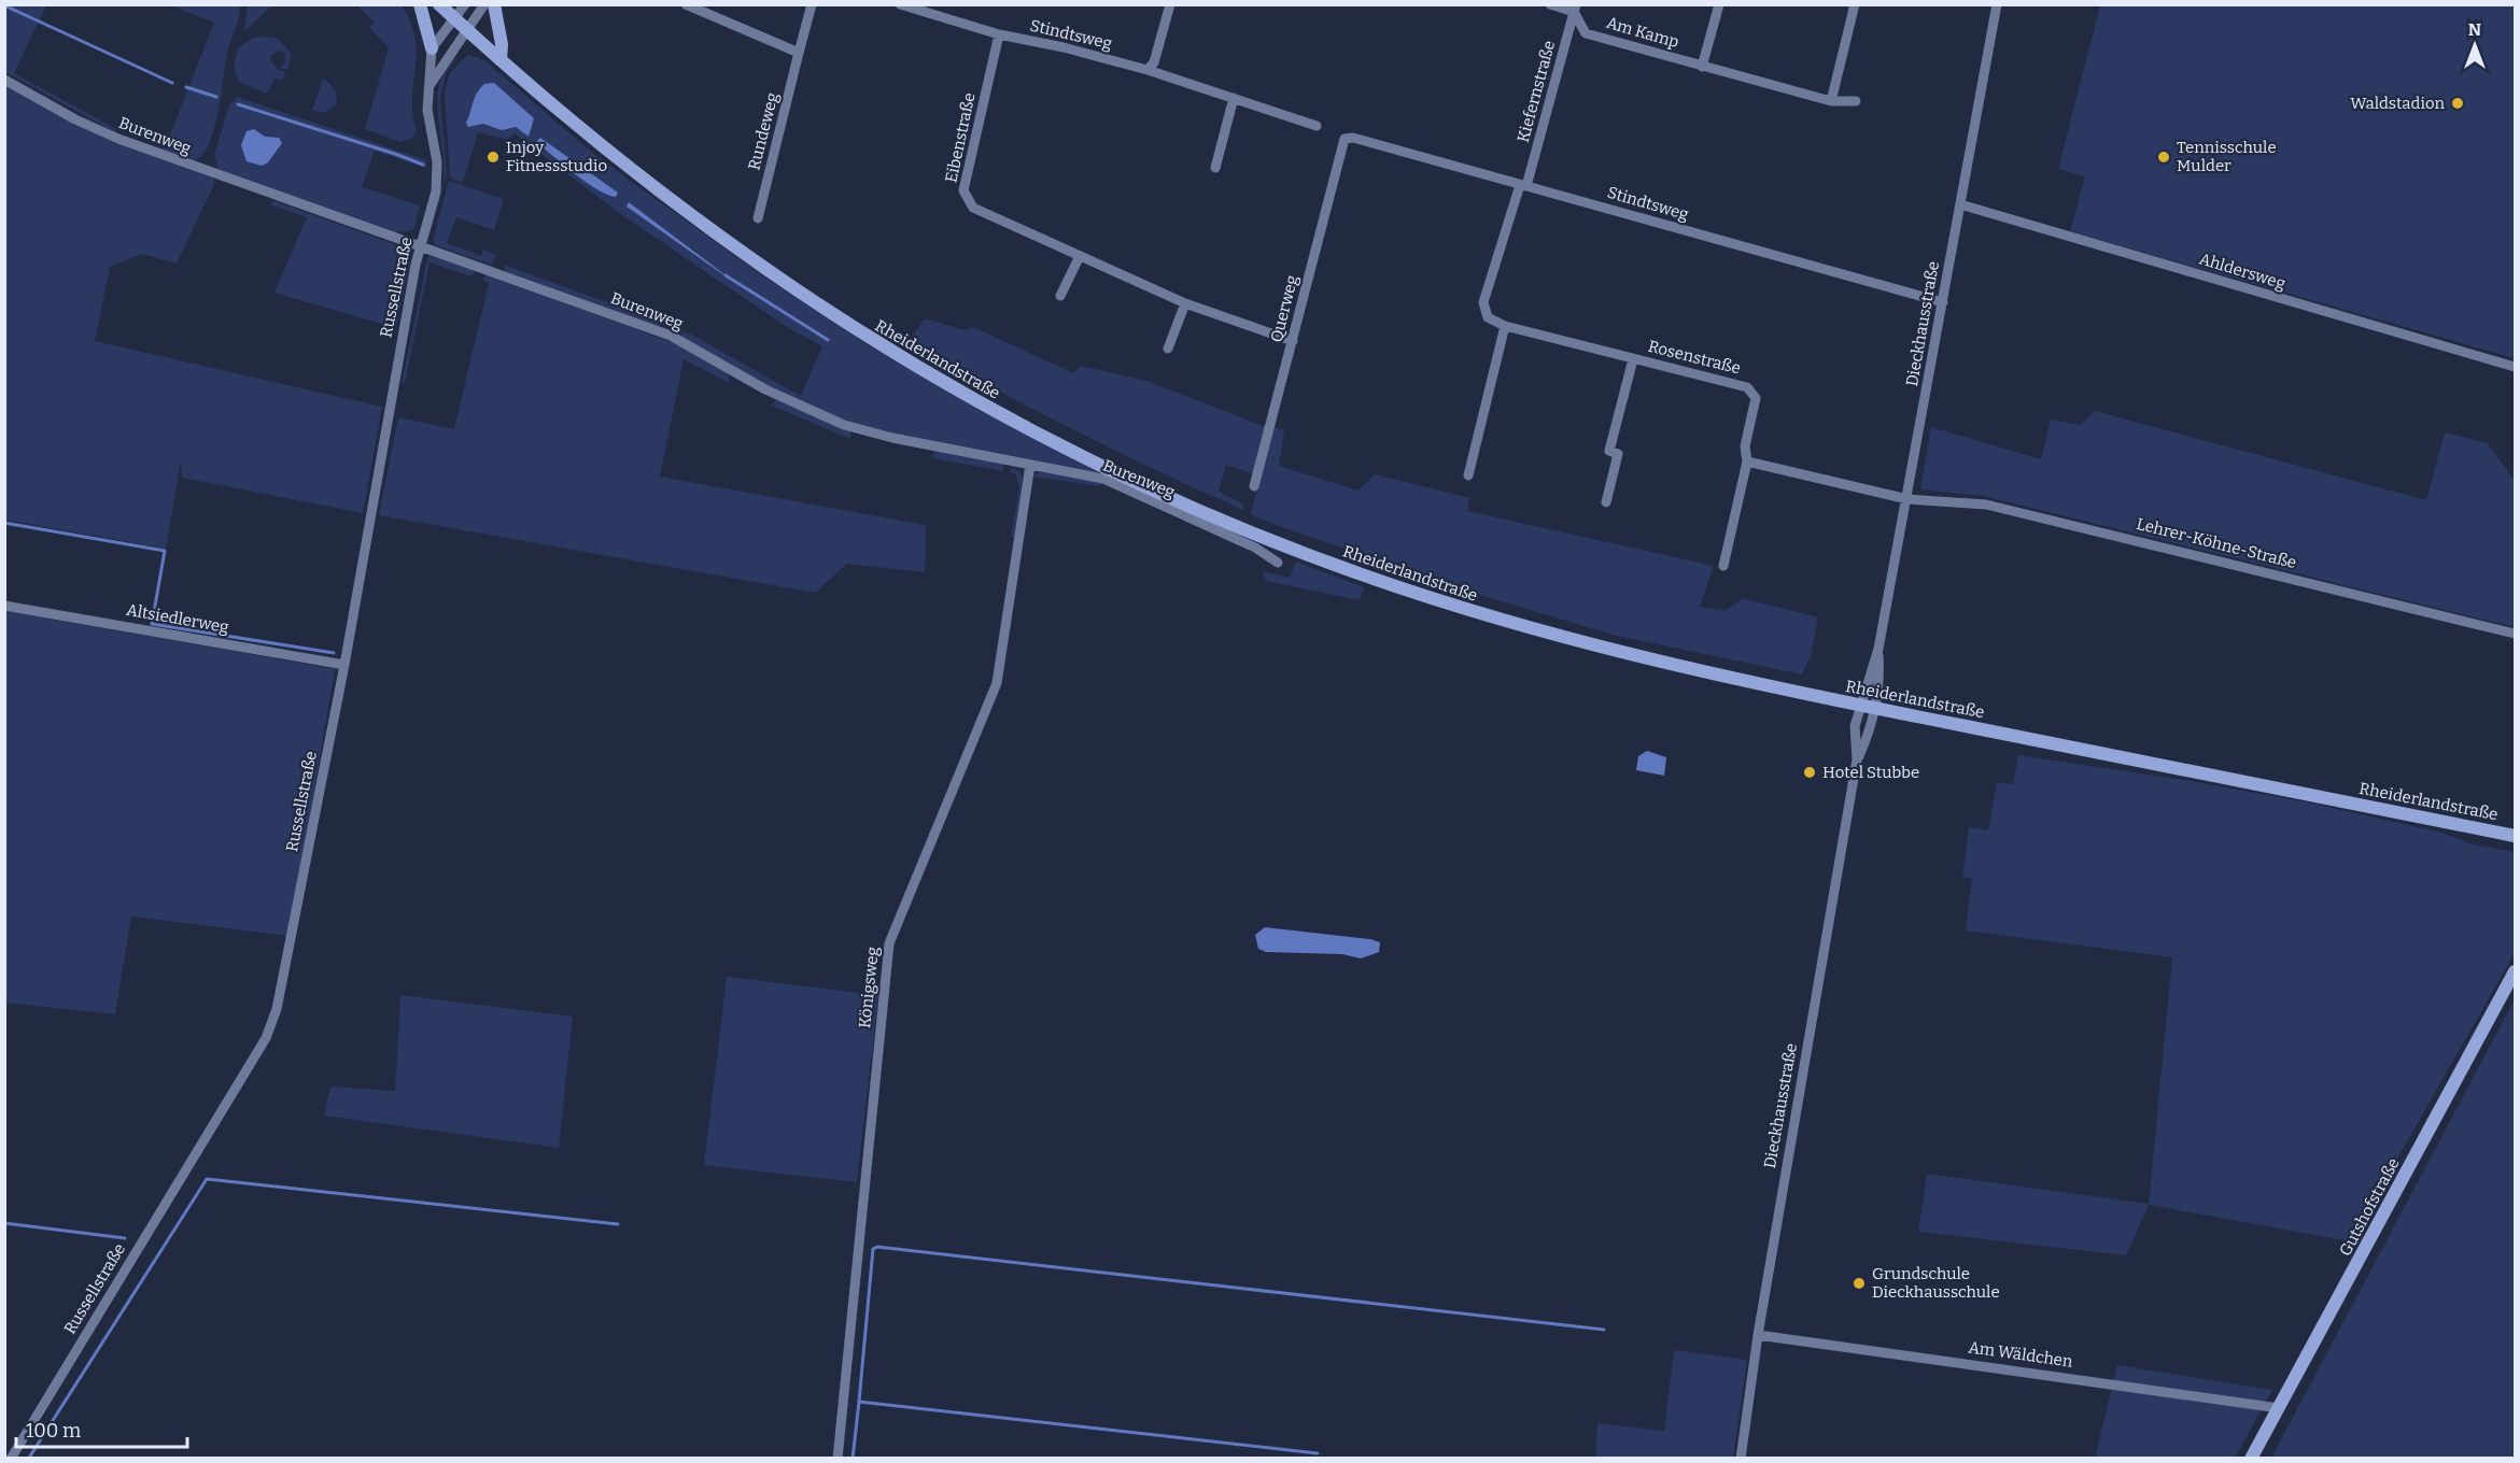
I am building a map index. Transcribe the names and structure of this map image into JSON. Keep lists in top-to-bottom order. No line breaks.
{"streets":{"main road":["Rheiderlandstraße","Gutshofstraße"],"street":["Am Kamp","Stindtsweg","Kiefernstraße","Rundeweg","Burenweg","Eibenstraße","Ahldersweg","Russellstraße","Querweg","Dieckhausstraße","Rosenstraße","Lehrer-Köhne-Straße","Altsiedlerweg","Königsweg","Am Wäldchen"]},"crossings":[["Am Kamp","Kiefernstraße"],["Stindtsweg","Kiefernstraße"],["Stindtsweg","Eibenstraße"],["Stindtsweg","Querweg"],["Stindtsweg","Dieckhausstraße"],["Burenweg","Russellstraße"],["Burenweg","Königsweg"],["Eibenstraße","Querweg"],["Ahldersweg","Dieckhausstraße"],["Russellstraße","Altsiedlerweg"],["Dieckhausstraße","Rheiderlandstraße"],["Dieckhausstraße","Lehrer-Köhne-Straße"],["Dieckhausstraße","Am Wäldchen"],["Gutshofstraße","Am Wäldchen"]],"places":["Waldstadion","Injoy Fitnessstudio","Tennisschule Mulder","Hotel Stubbe","Grundschule Dieckhausschule"],"scale_bar":"100 m","north":"top"}
